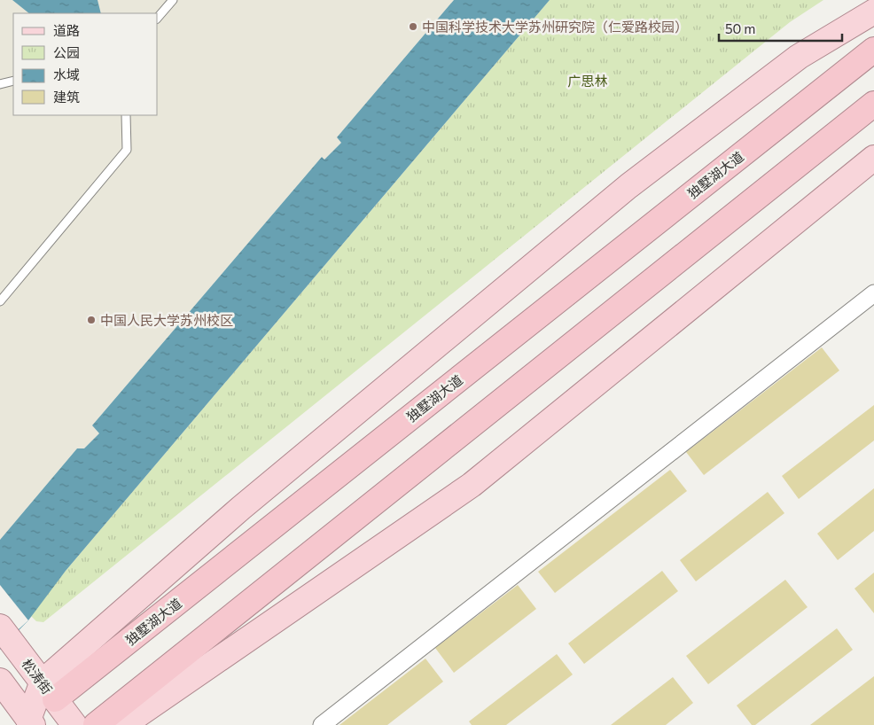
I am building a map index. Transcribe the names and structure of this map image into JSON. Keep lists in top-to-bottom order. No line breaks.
{"streets":{"highway":["独墅湖大道"],"main road":["松涛街"]},"crossings":[["独墅湖大道","松涛街"]],"parks":["广思林"],"places":["中国科学技术大学苏州研究院（仁爱路校园）","中国人民大学苏州校区"],"legend":["道路","公园","水域","建筑"],"scale_bar":"50 m"}
